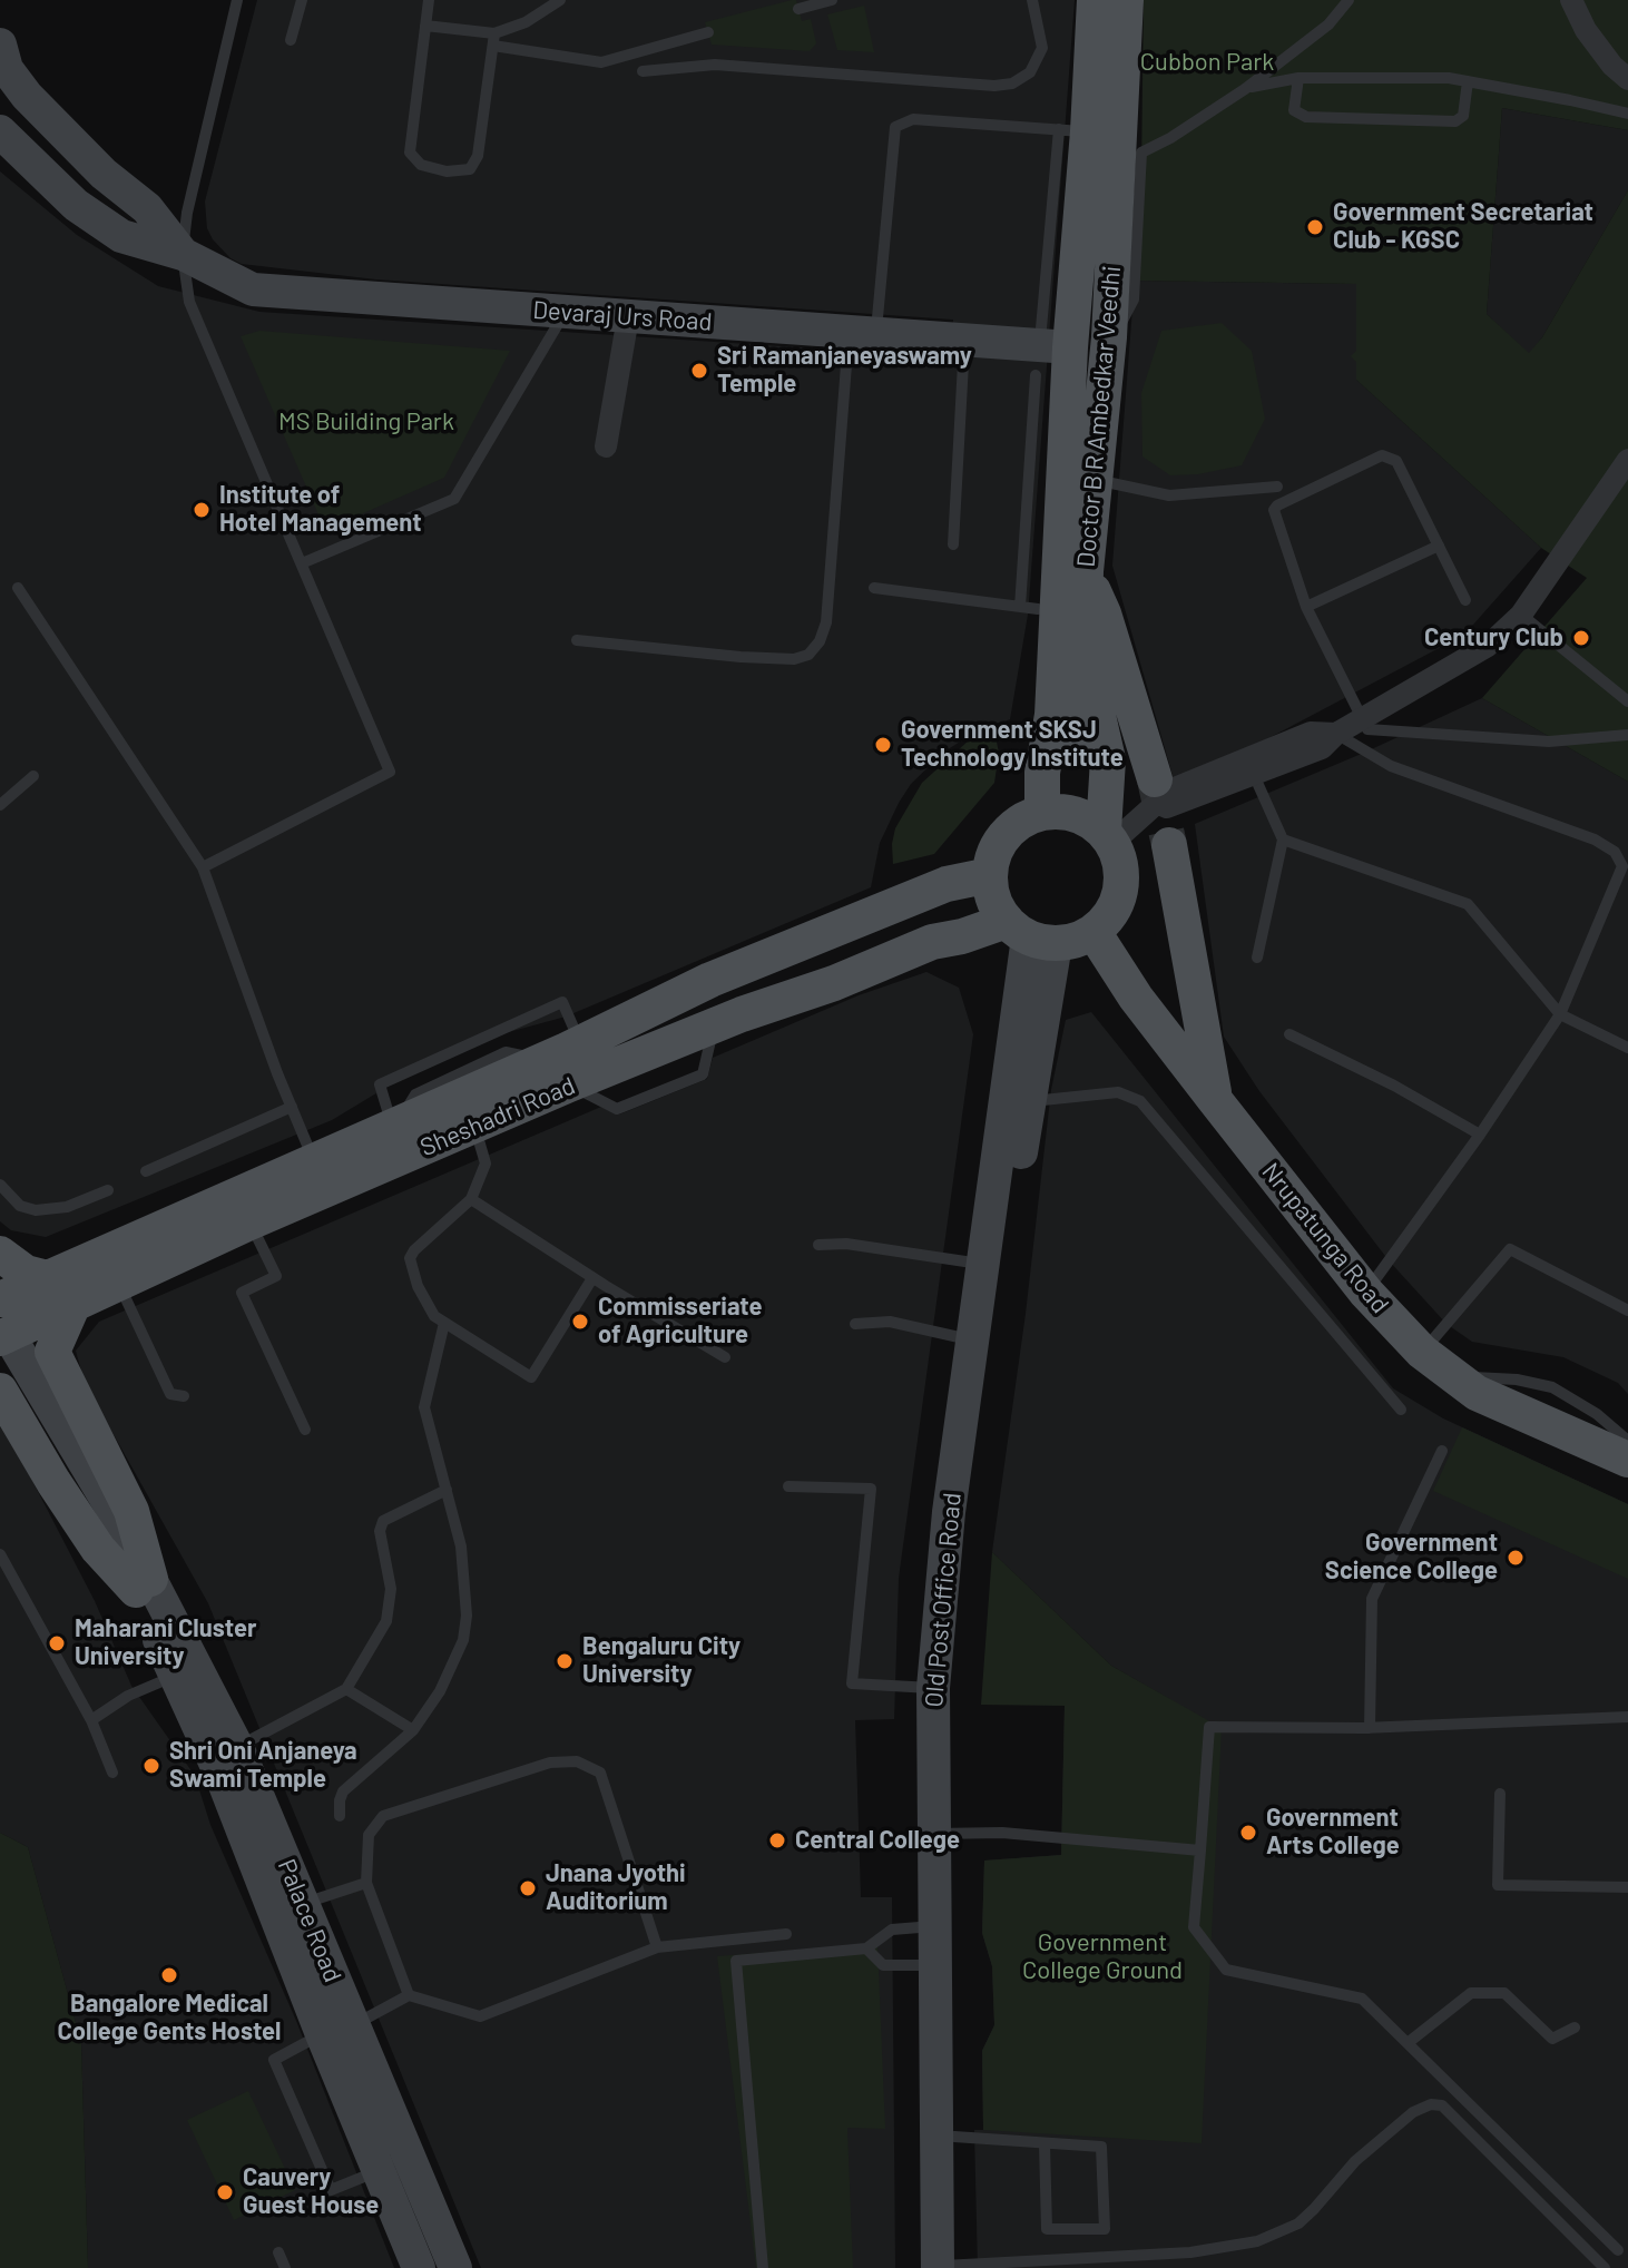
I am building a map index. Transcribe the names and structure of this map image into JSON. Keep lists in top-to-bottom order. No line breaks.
{"streets":{"main road":["Doctor B R Ambedkar Veedhi","Sheshadri Road","Nrupatunga Road"],"street":["Devaraj Urs Road","Old Post Office Road","Palace Road"]},"crossings":[["Devaraj Urs Road","Doctor B R Ambedkar Veedhi"],["Doctor B R Ambedkar Veedhi","Sheshadri Road"],["Doctor B R Ambedkar Veedhi","Nrupatunga Road"],["Doctor B R Ambedkar Veedhi","Old Post Office Road"],["Sheshadri Road","Nrupatunga Road"],["Sheshadri Road","Old Post Office Road"],["Nrupatunga Road","Old Post Office Road"]],"parks":["Cubbon Park","MS Building Park","Government College Ground"],"places":["Government Secretariat Club - KGSC","Sri Ramanjaneyaswamy Temple","Institute of Hotel Management","Century Club","Government SKSJ Technology Institute","Commisseriate of Agriculture","Government Science College","Maharani Cluster University","Bengaluru City University","Shri Oni Anjaneya Swami Temple","Government Arts College","Central College","Jnana Jyothi Auditorium","Bangalore Medical College Gents Hostel","Cauvery Guest House"]}
